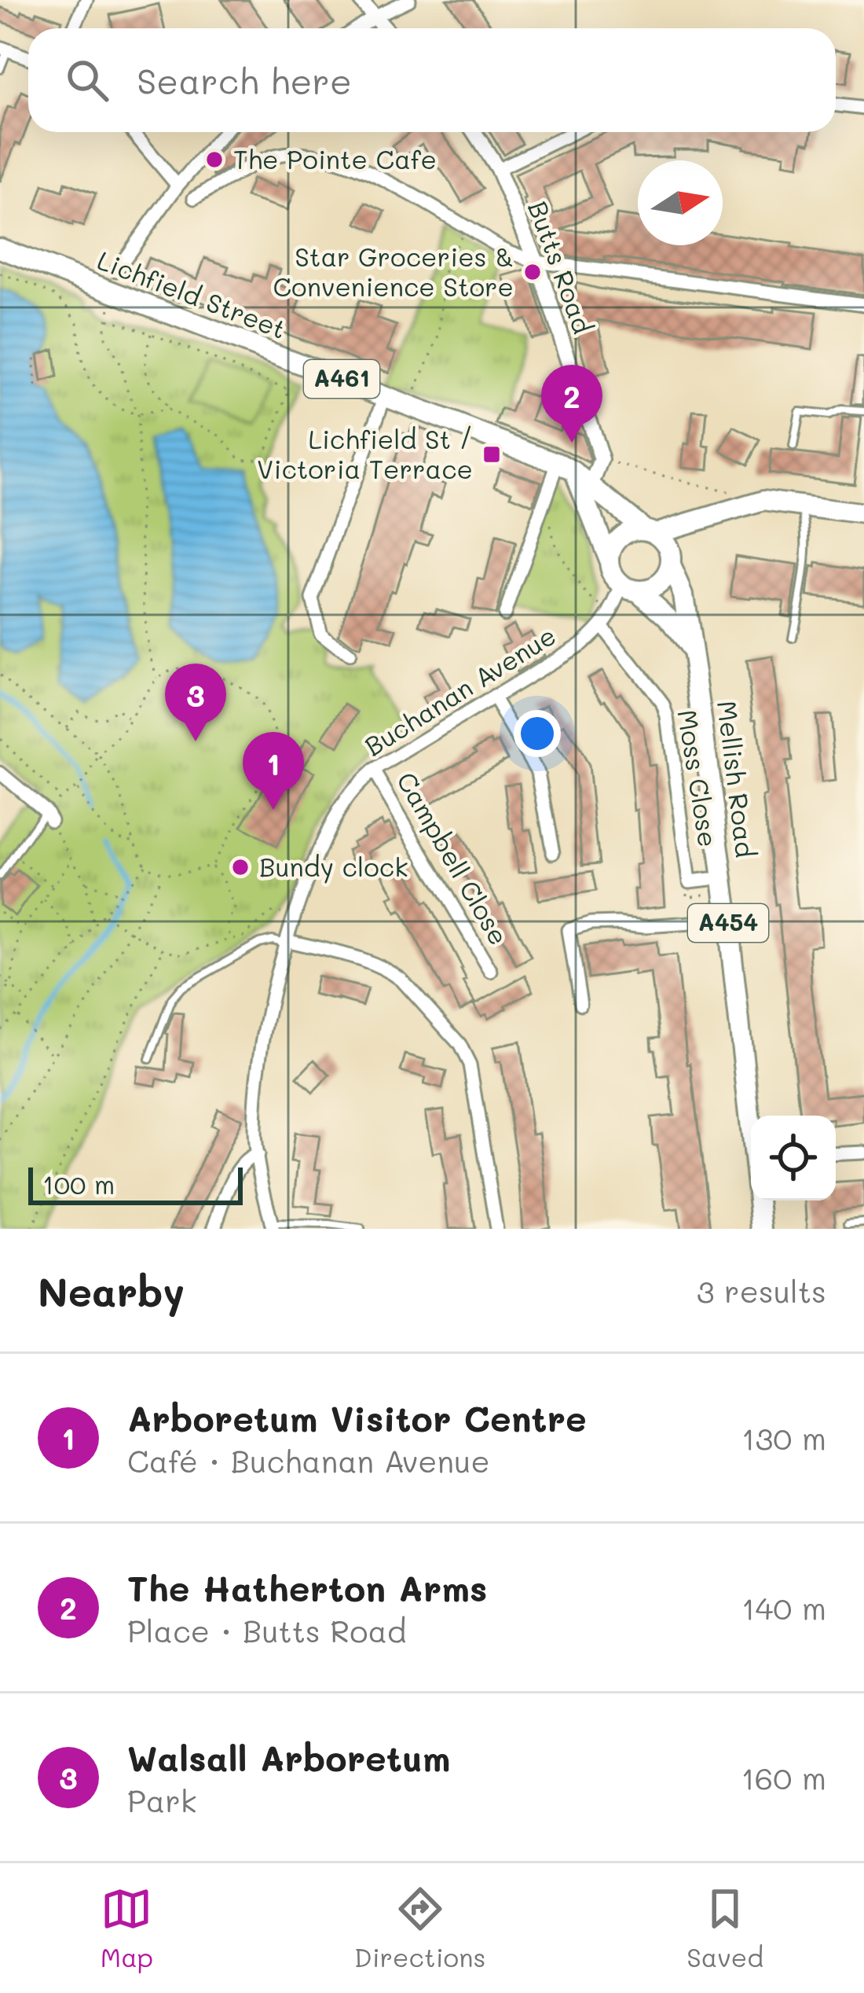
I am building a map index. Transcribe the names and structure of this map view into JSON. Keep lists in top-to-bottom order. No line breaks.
{"streets":{"main road":["Lichfield Street","A461","Mellish Road","A454"],"street":["Butts Road","Buchanan Avenue","Moss Close","Campbell Close"]},"crossings":[["Lichfield Street","Buchanan Avenue"],["Lichfield Street","Mellish Road"],["Buchanan Avenue","Moss Close"],["Buchanan Avenue","Mellish Road"],["Buchanan Avenue","Campbell Close"]],"places":{"other":["The Pointe Cafe","Star Groceries & Convenience Store","Bundy clock"],"transit":["Lichfield St / Victoria Terrace"]},"scale_bar":"100 m","north":"right","page":{"search":"Search here","pins":["2","3","1"],"scale":"100 m","heading":["Nearby","3 results"],"list":[{"mark":"1","name":"Arboretum Visitor Centre","note":"Café · Buchanan Avenue","value":"130 m"},{"mark":"2","name":"The Hatherton Arms","note":"Place · Butts Road","value":"140 m"},{"mark":"3","name":"Walsall Arboretum","note":"Park","value":"160 m"}],"nav":["Map","Directions","Saved"]}}
